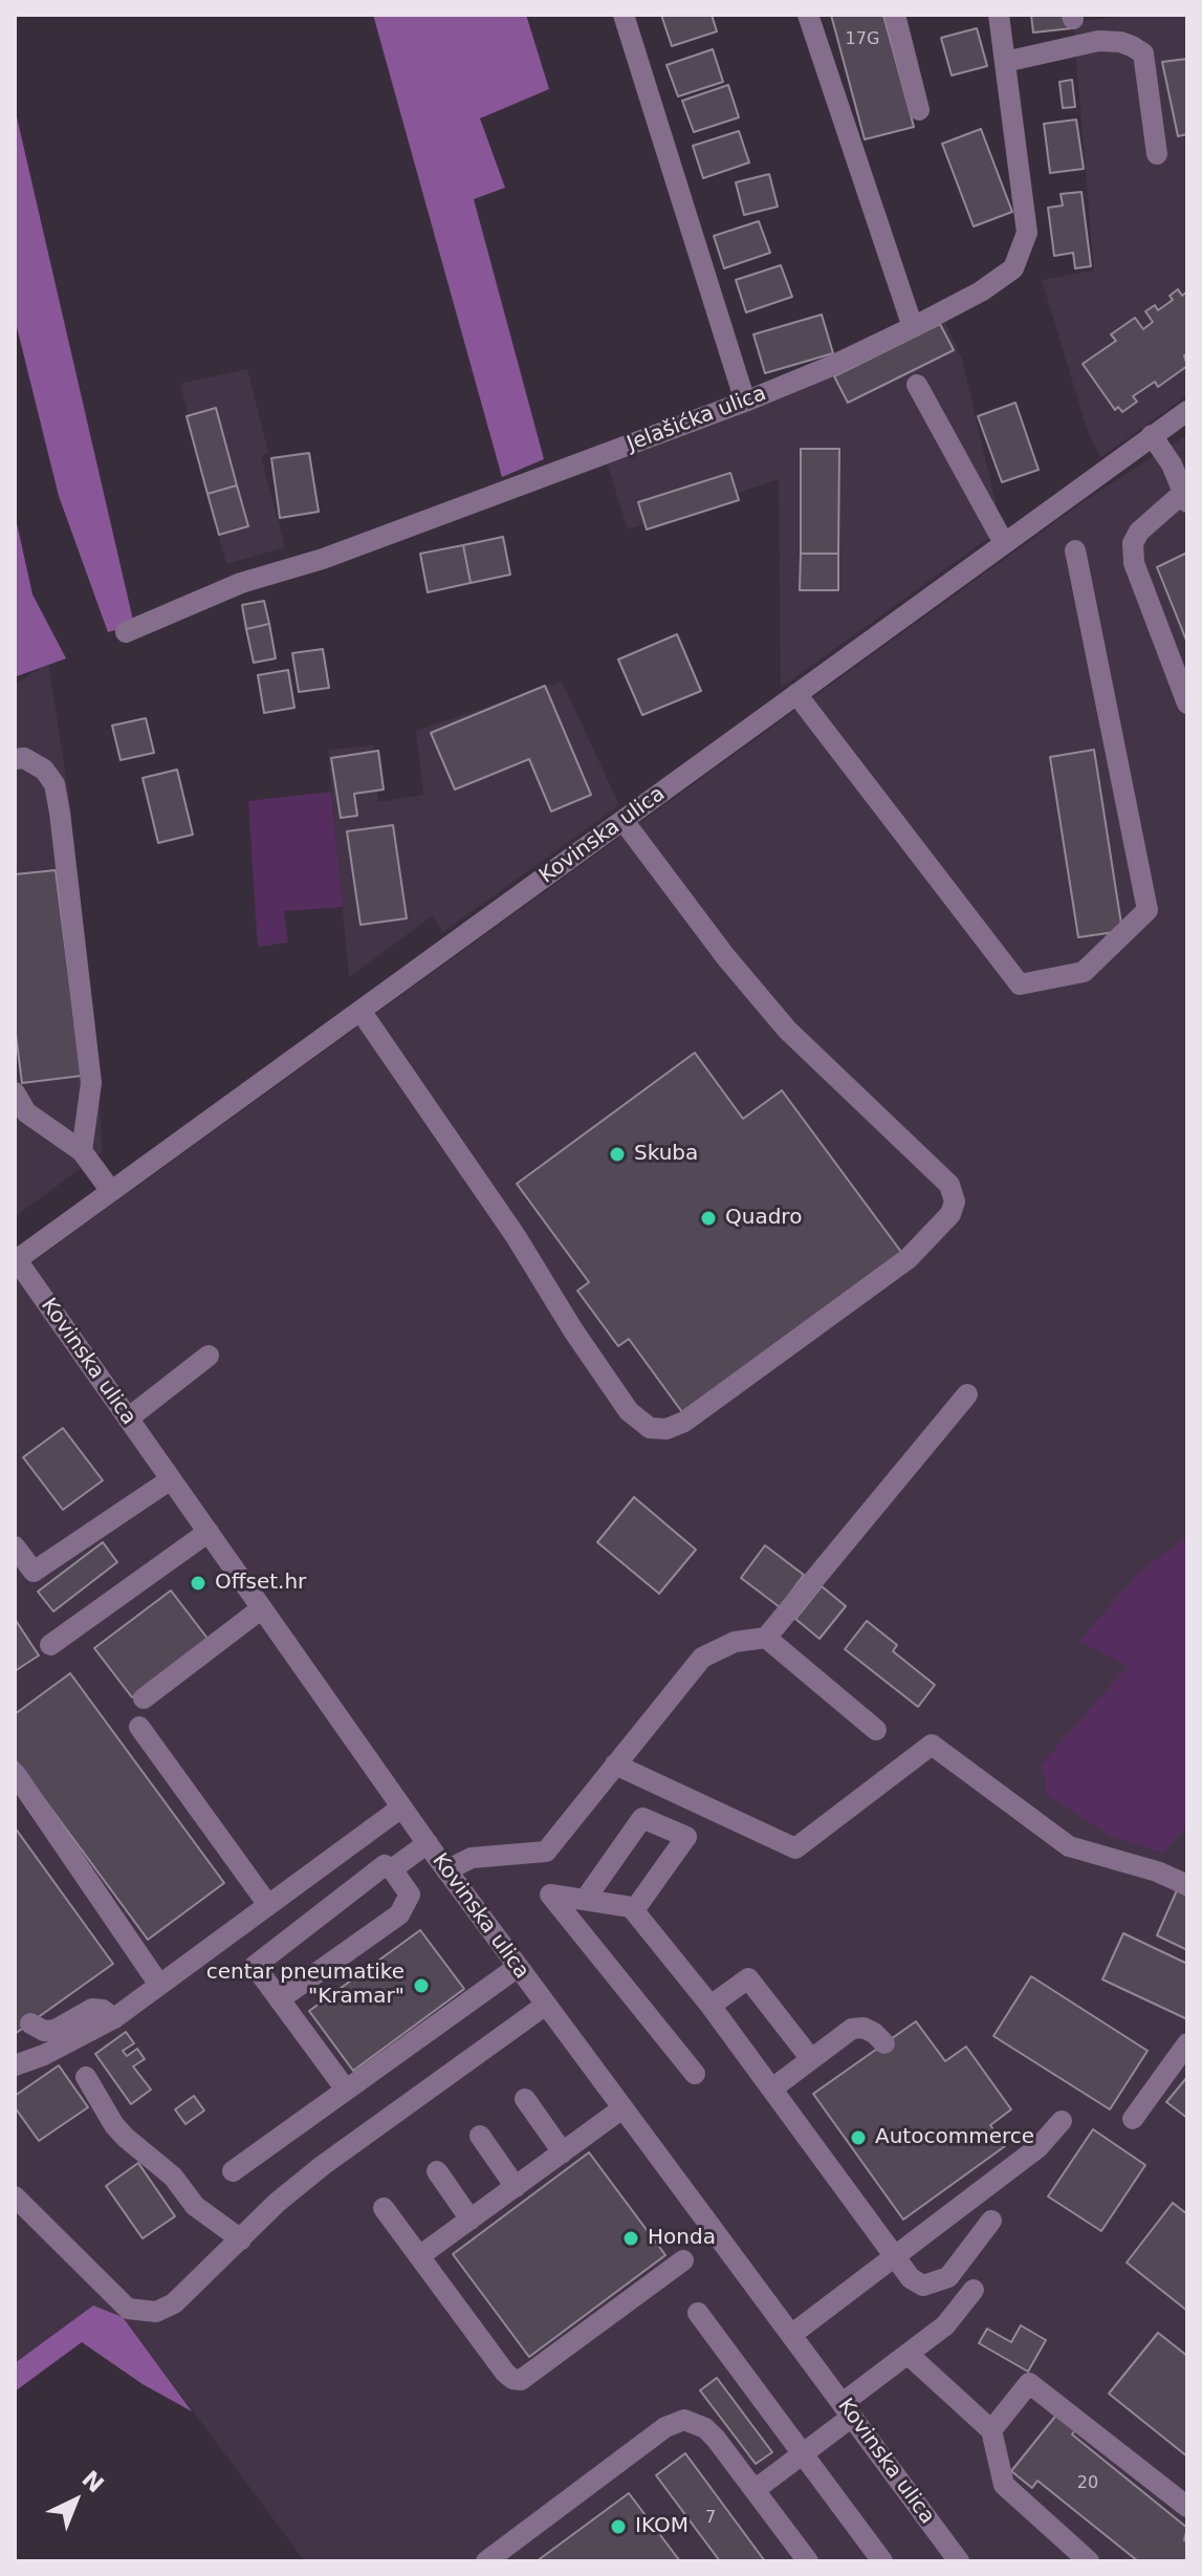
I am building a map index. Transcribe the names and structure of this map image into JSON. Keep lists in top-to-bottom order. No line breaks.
{"streets":{"street":["Jelašićka ulica","Kovinska ulica"]},"places":["Skuba","Quadro","Offset.hr","centar pneumatike \"Kramar\"","Autocommerce","Honda","IKOM"],"house_numbers":["17G","20","7"],"north":"top right"}
